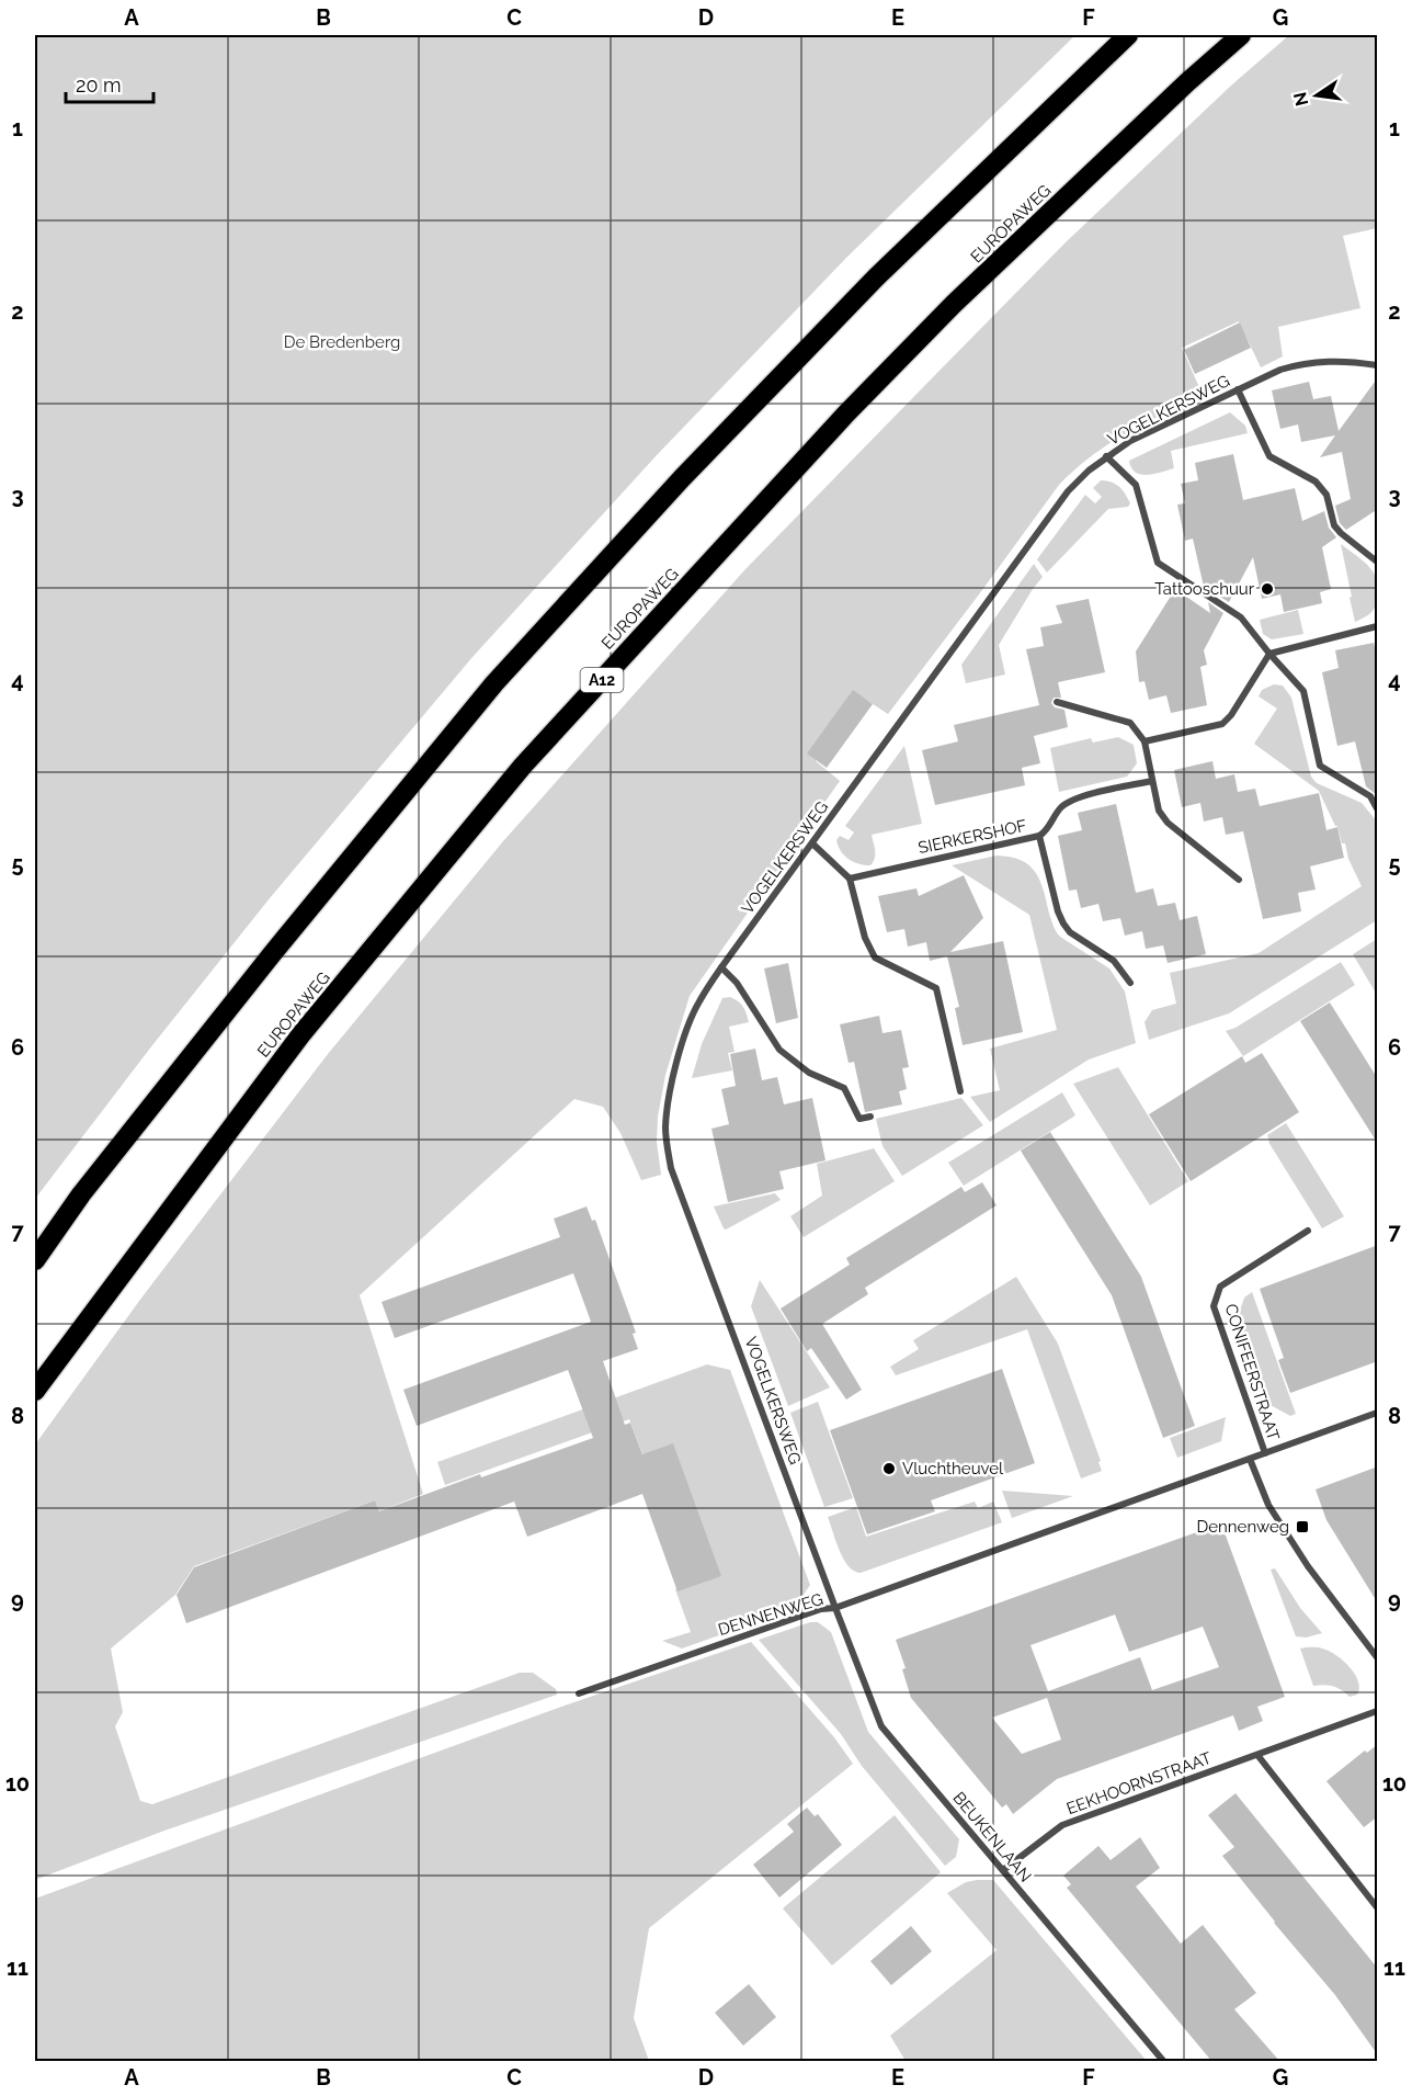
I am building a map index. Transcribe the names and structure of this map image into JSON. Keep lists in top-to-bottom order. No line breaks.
{"streets":{"highway":["EUROPAWEG","A12"],"street":["VOGELKERSWEG","SIERKERSHOF","CONIFEERSTRAAT","DENNENWEG","EEKHOORNSTRAAT","BEUKENLAAN"]},"crossings":[["VOGELKERSWEG","DENNENWEG"],["VOGELKERSWEG","BEUKENLAAN"],["CONIFEERSTRAAT","DENNENWEG"],["DENNENWEG","BEUKENLAAN"],["EEKHOORNSTRAAT","BEUKENLAAN"]],"parks":["De Bredenberg"],"places":{"other":["Tattooschuur","Vluchtheuvel"],"transit":["Dennenweg"]},"scale_bar":"20 m","north":"left","grid":{"columns":["A","B","C","D","E","F","G"],"rows":["1","2","3","4","5","6","7","8","9","10","11"]}}
